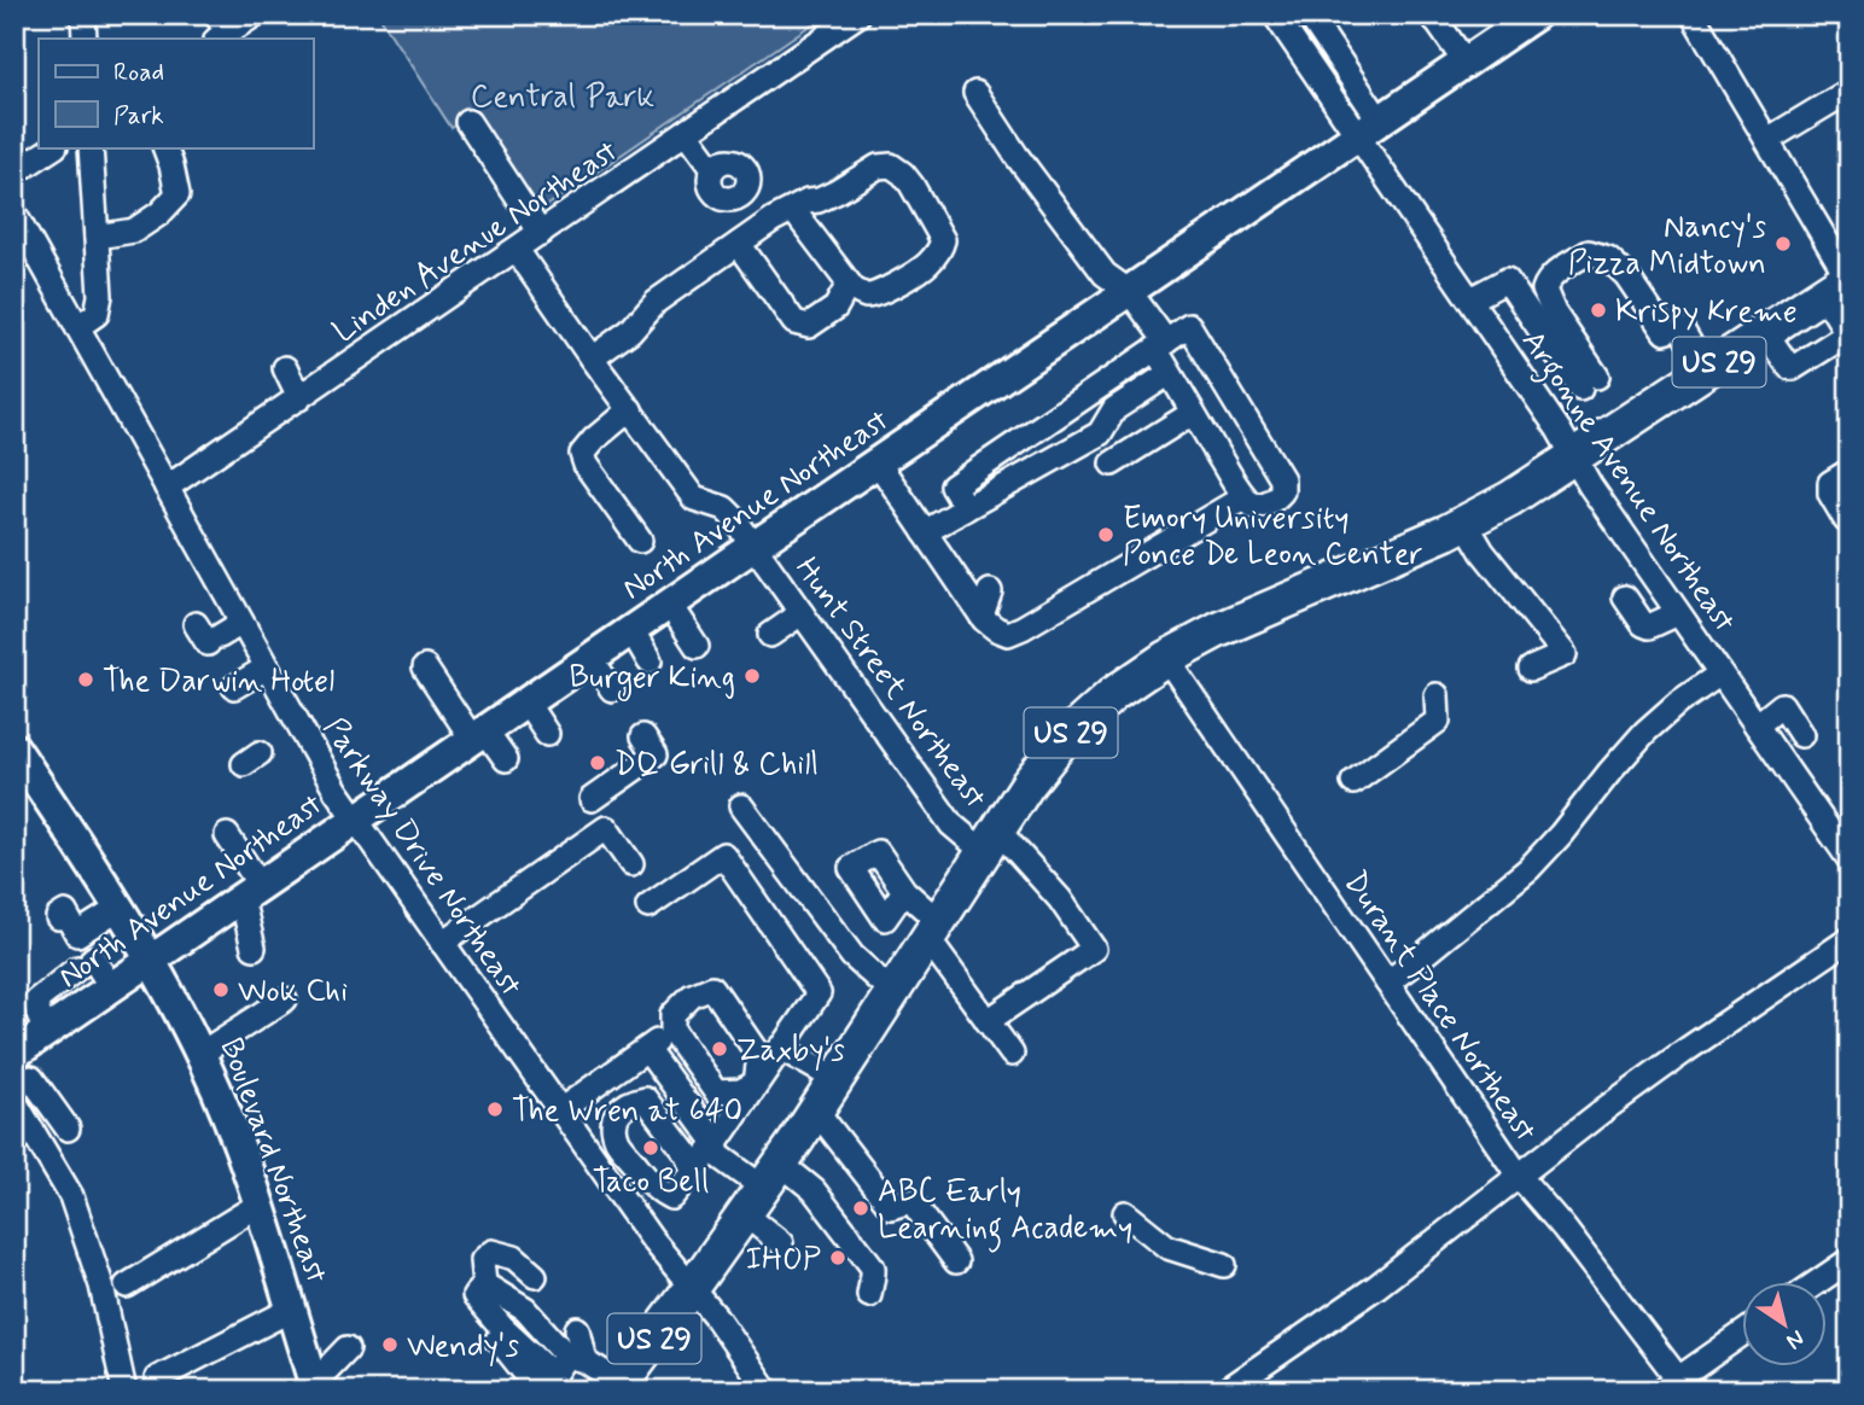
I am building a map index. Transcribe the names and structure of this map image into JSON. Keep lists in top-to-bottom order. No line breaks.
{"streets":{"highway":["US 29"],"main road":["North Avenue Northeast","Boulevard Northeast"],"street":["Linden Avenue Northeast","Argonne Avenue Northeast","Hunt Street Northeast","Parkway Drive Northeast","Durant Place Northeast"]},"crossings":[["Linden Avenue Northeast","Hunt Street Northeast"],["Linden Avenue Northeast","Parkway Drive Northeast"],["US 29","Argonne Avenue Northeast"],["US 29","Hunt Street Northeast"],["US 29","Parkway Drive Northeast"],["US 29","Durant Place Northeast"],["Argonne Avenue Northeast","North Avenue Northeast"],["North Avenue Northeast","Hunt Street Northeast"],["North Avenue Northeast","Parkway Drive Northeast"],["North Avenue Northeast","Boulevard Northeast"]],"parks":["Central Park"],"places":["Nancy's Pizza Midtown","Krispy Kreme","Emory University Ponce De Leon Center","Burger King","The Darwin Hotel","DQ Grill & Chill","Wok Chi","Zaxby's","The Wren at 640","Taco Bell","ABC Early Learning Academy","IHOP","Wendy's"],"legend":["Road","Park"],"north":"bottom right"}
